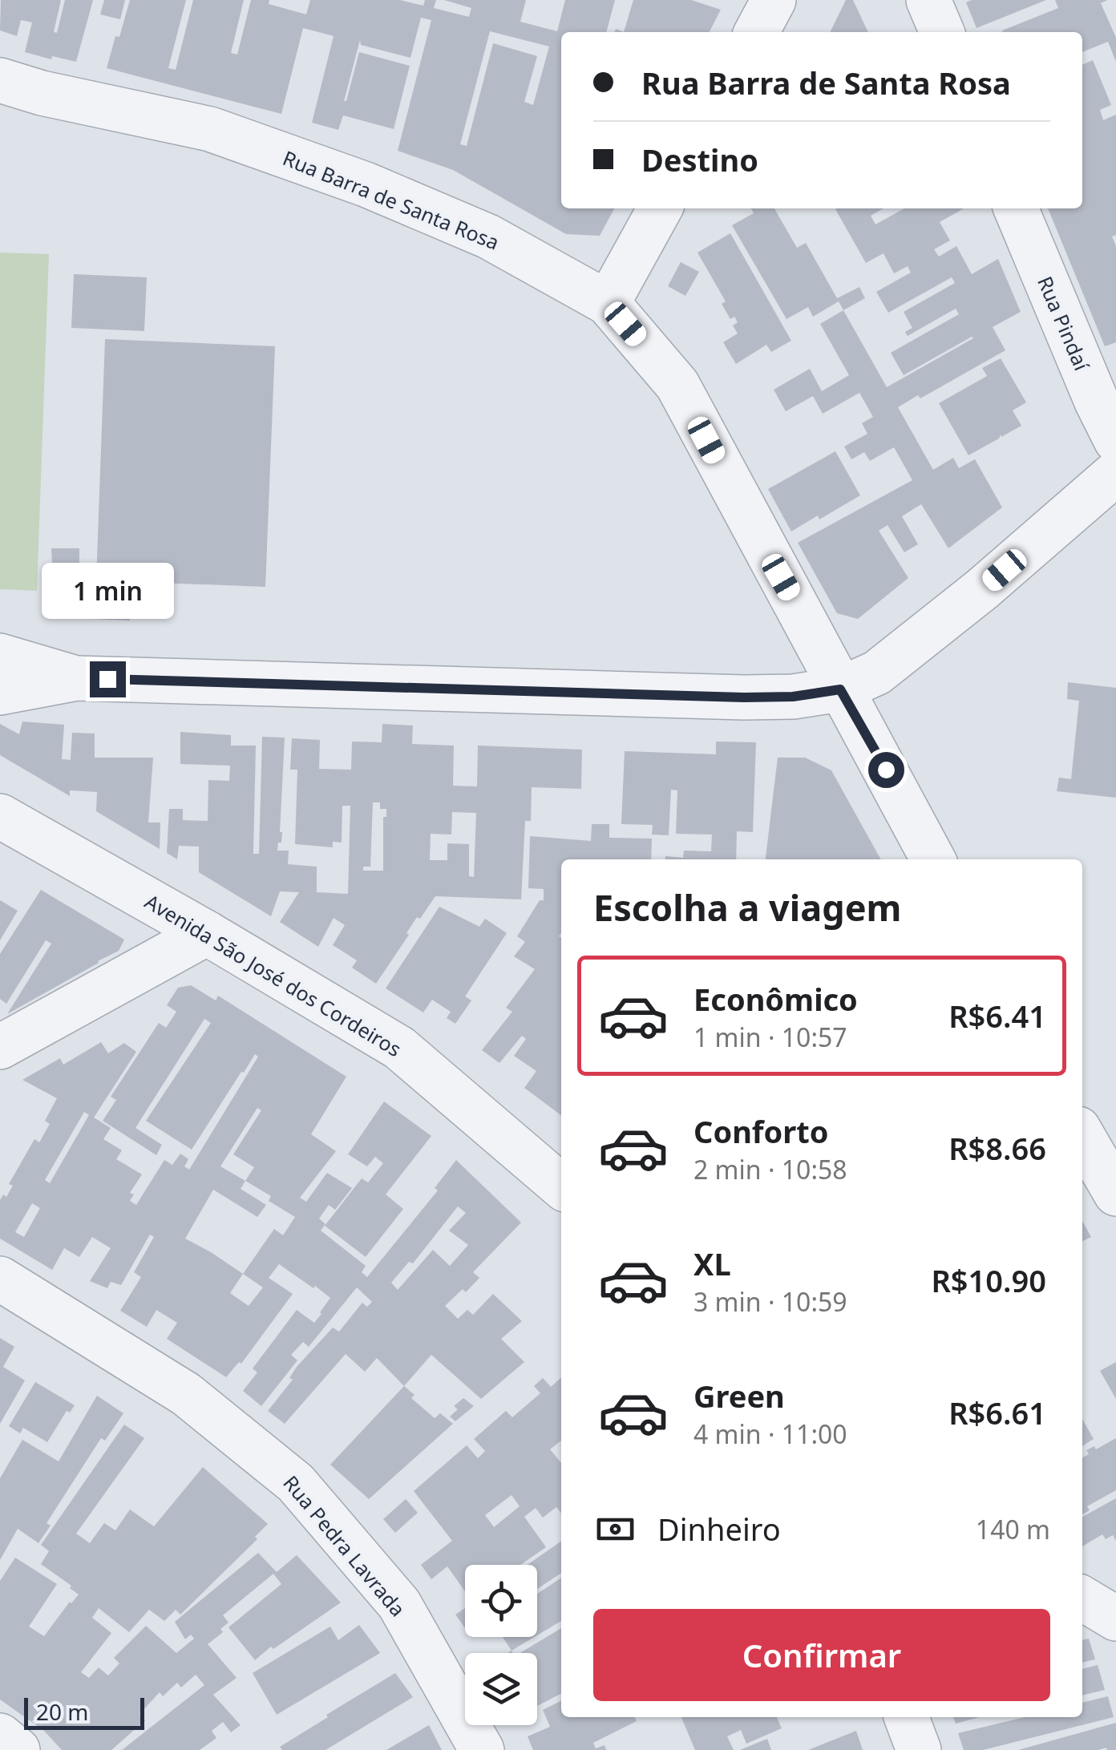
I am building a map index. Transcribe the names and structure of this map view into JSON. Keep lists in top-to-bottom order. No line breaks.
{"streets":{"street":["Rua Barra de Santa Rosa","Rua Pindaí","Avenida São José dos Cordeiros","Rua Pedra Lavrada"]},"scale_bar":"20 m","page":{"banner":["Rua Barra de Santa Rosa","Destino"],"bubble":"1 min","heading":"Escolha a viagem","list":[{"name":"Econômico","note":"1 min · 10:57","value":"R$6.41"},{"name":"Conforto","note":"2 min · 10:58","value":"R$8.66"},{"name":"XL","note":"3 min · 10:59","value":"R$10.90"},{"name":"Green","note":"4 min · 11:00","value":"R$6.61"}],"pay":["Dinheiro","140 m"],"buttons":"Confirmar","scale":"20 m"}}
